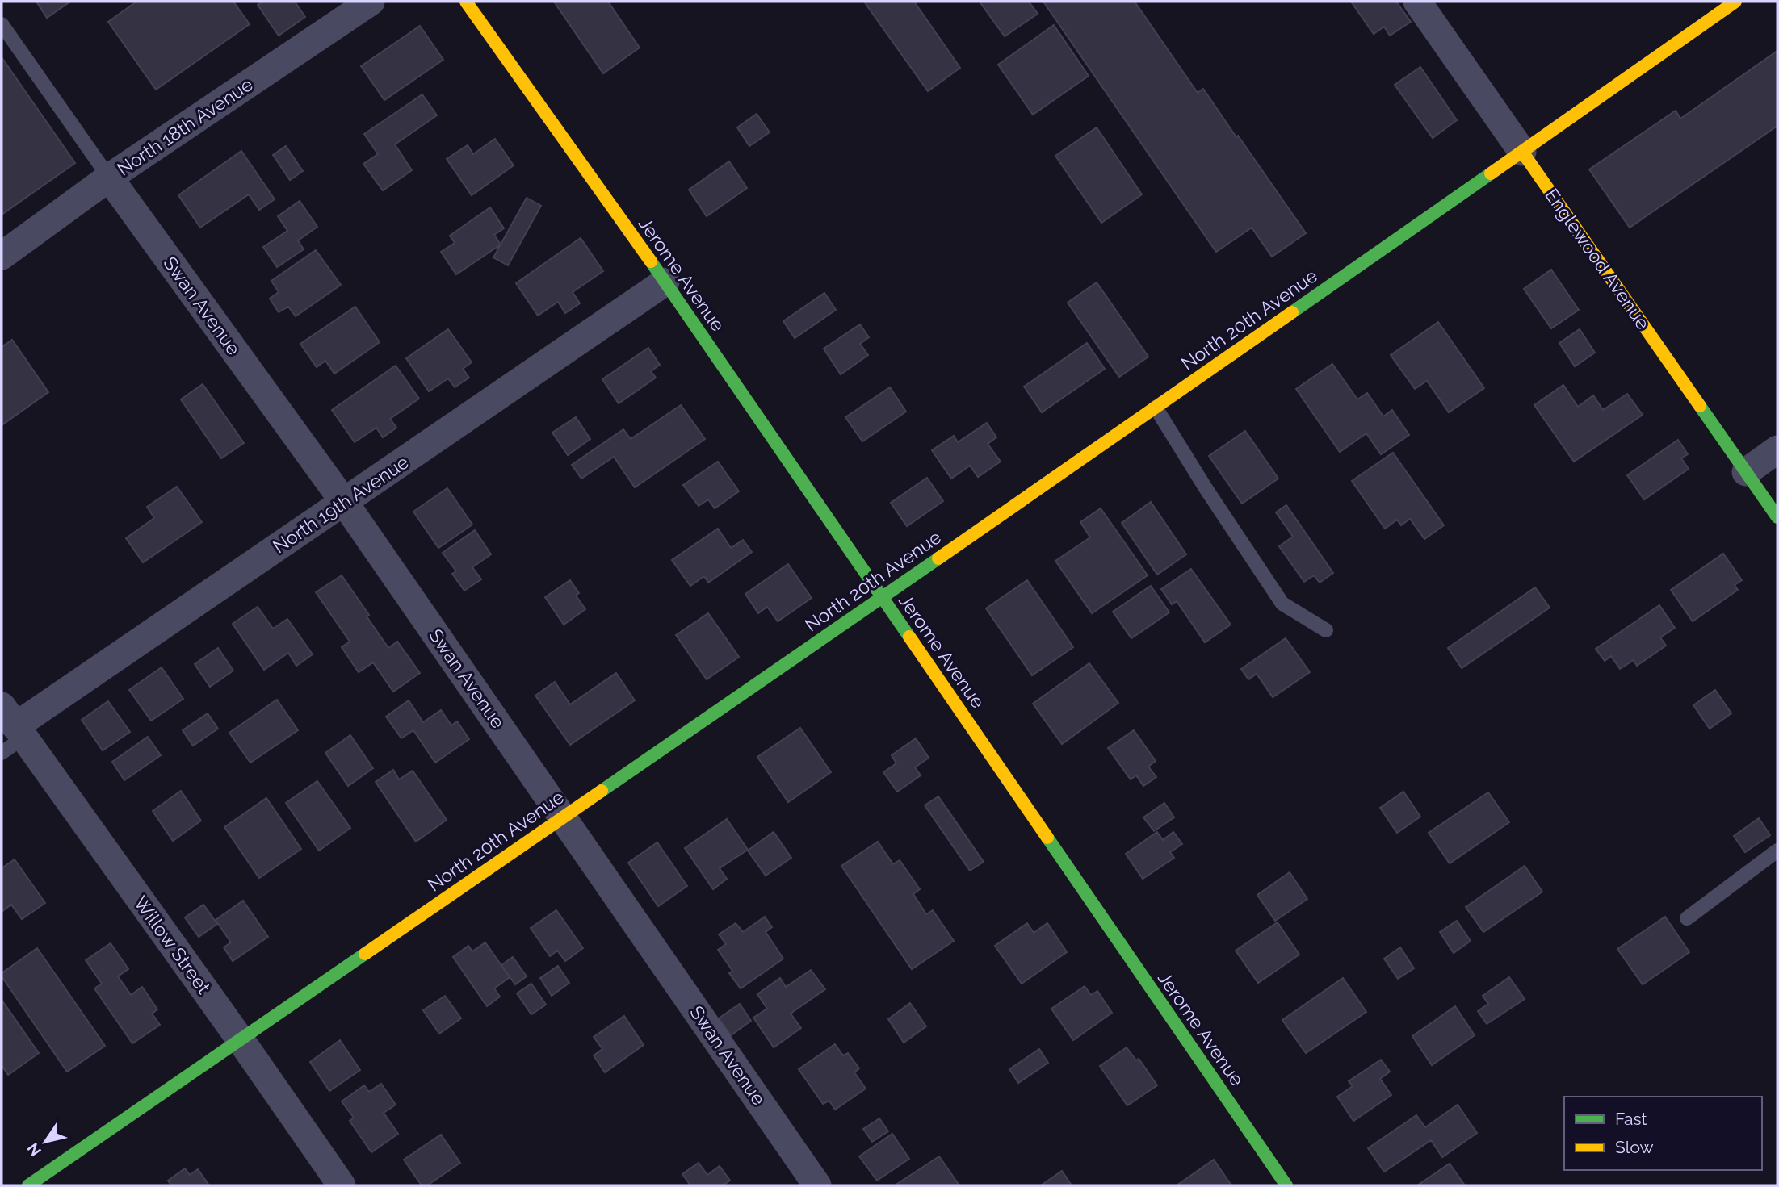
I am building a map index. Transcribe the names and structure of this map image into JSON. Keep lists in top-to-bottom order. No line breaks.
{"streets":{"street":["North 18th Avenue","Englewood Avenue","Jerome Avenue","Swan Avenue","North 20th Avenue","North 19th Avenue","Willow Street"]},"crossings":[["North 18th Avenue","Swan Avenue"],["Englewood Avenue","North 20th Avenue"],["Jerome Avenue","North 20th Avenue"],["Jerome Avenue","North 19th Avenue"],["Swan Avenue","North 20th Avenue"],["Swan Avenue","North 19th Avenue"],["North 20th Avenue","Willow Street"],["North 19th Avenue","Willow Street"]],"legend":["Fast","Slow"],"north":"bottom left"}
